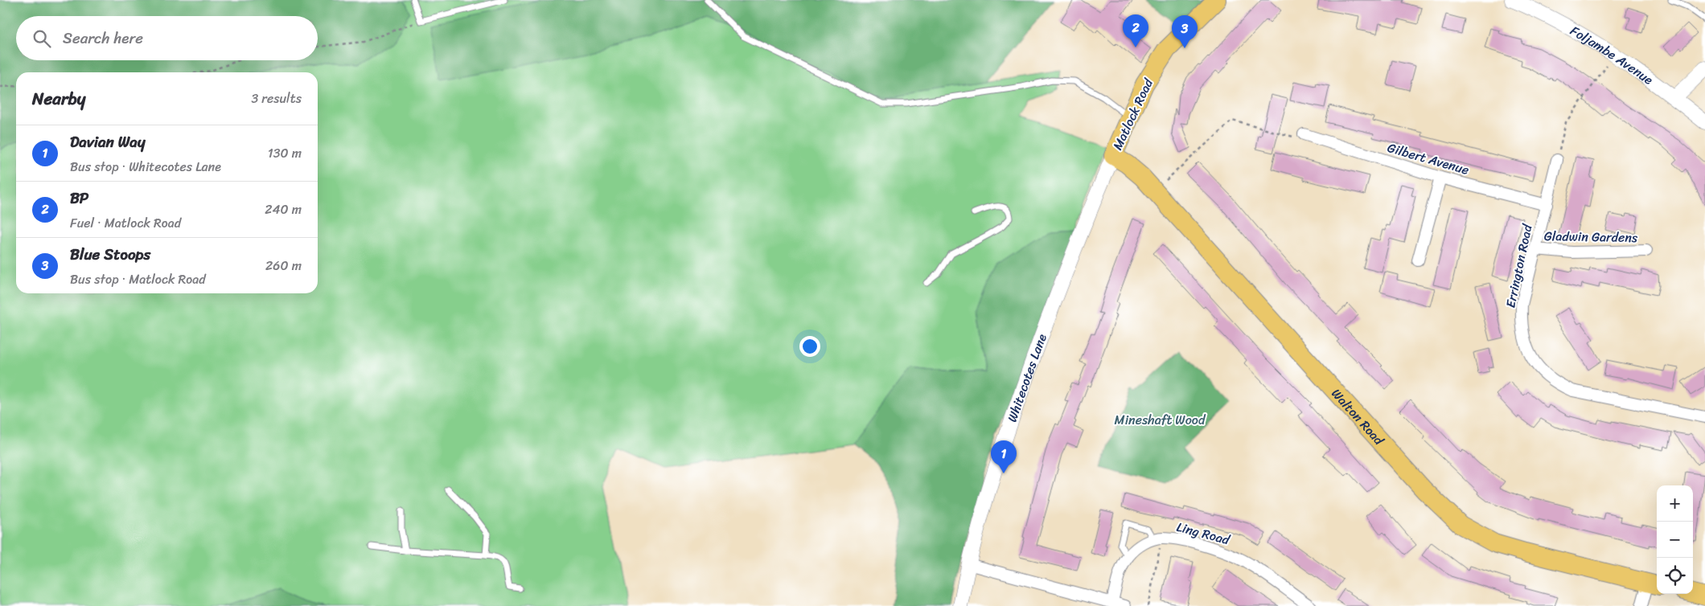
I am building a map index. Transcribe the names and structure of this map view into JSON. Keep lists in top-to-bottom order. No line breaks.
{"streets":{"main road":["Matlock Road","Walton Road"],"street":["Foljambe Avenue","Gilbert Avenue","Gladwin Gardens","Errington Road","Whitecotes Lane","Ling Road"]},"crossings":[["Matlock Road","Whitecotes Lane"],["Matlock Road","Walton Road"],["Gilbert Avenue","Errington Road"],["Gladwin Gardens","Errington Road"],["Whitecotes Lane","Walton Road"]],"parks":["Mineshaft Wood"],"page":{"pins":["2","3","1"],"search":"Search here","heading":["Nearby","3 results"],"list":[{"mark":"1","name":"Davian Way","note":"Bus stop · Whitecotes Lane","value":"130 m"},{"mark":"2","name":"BP","note":"Fuel · Matlock Road","value":"240 m"},{"mark":"3","name":"Blue Stoops","note":"Bus stop · Matlock Road","value":"260 m"}],"map_buttons":["+","−"]}}
